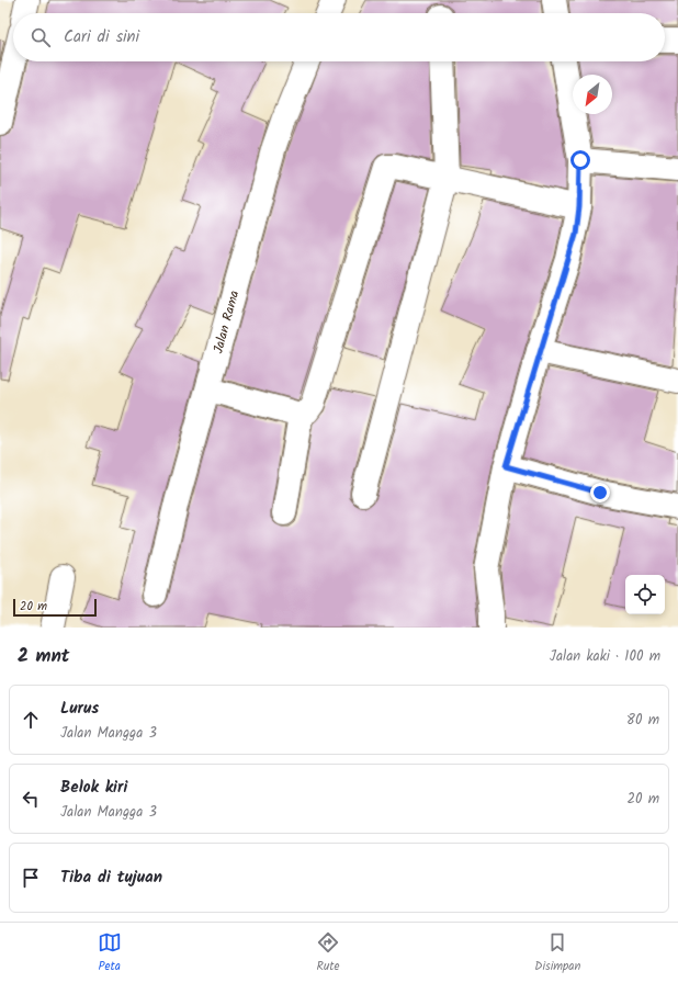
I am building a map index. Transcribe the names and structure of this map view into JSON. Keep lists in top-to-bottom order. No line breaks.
{"streets":{"street":["Jalan Rama"]},"scale_bar":"20 m","north":"bottom left","page":{"search":"Cari di sini","scale":"20 m","heading":["2 mnt","Jalan kaki · 100 m"],"list":[["Lurus","Jalan Mangga 3","80 m"],["Belok kiri","Jalan Mangga 3","20 m"],"Tiba di tujuan"],"nav":["Peta","Rute","Disimpan"]}}
